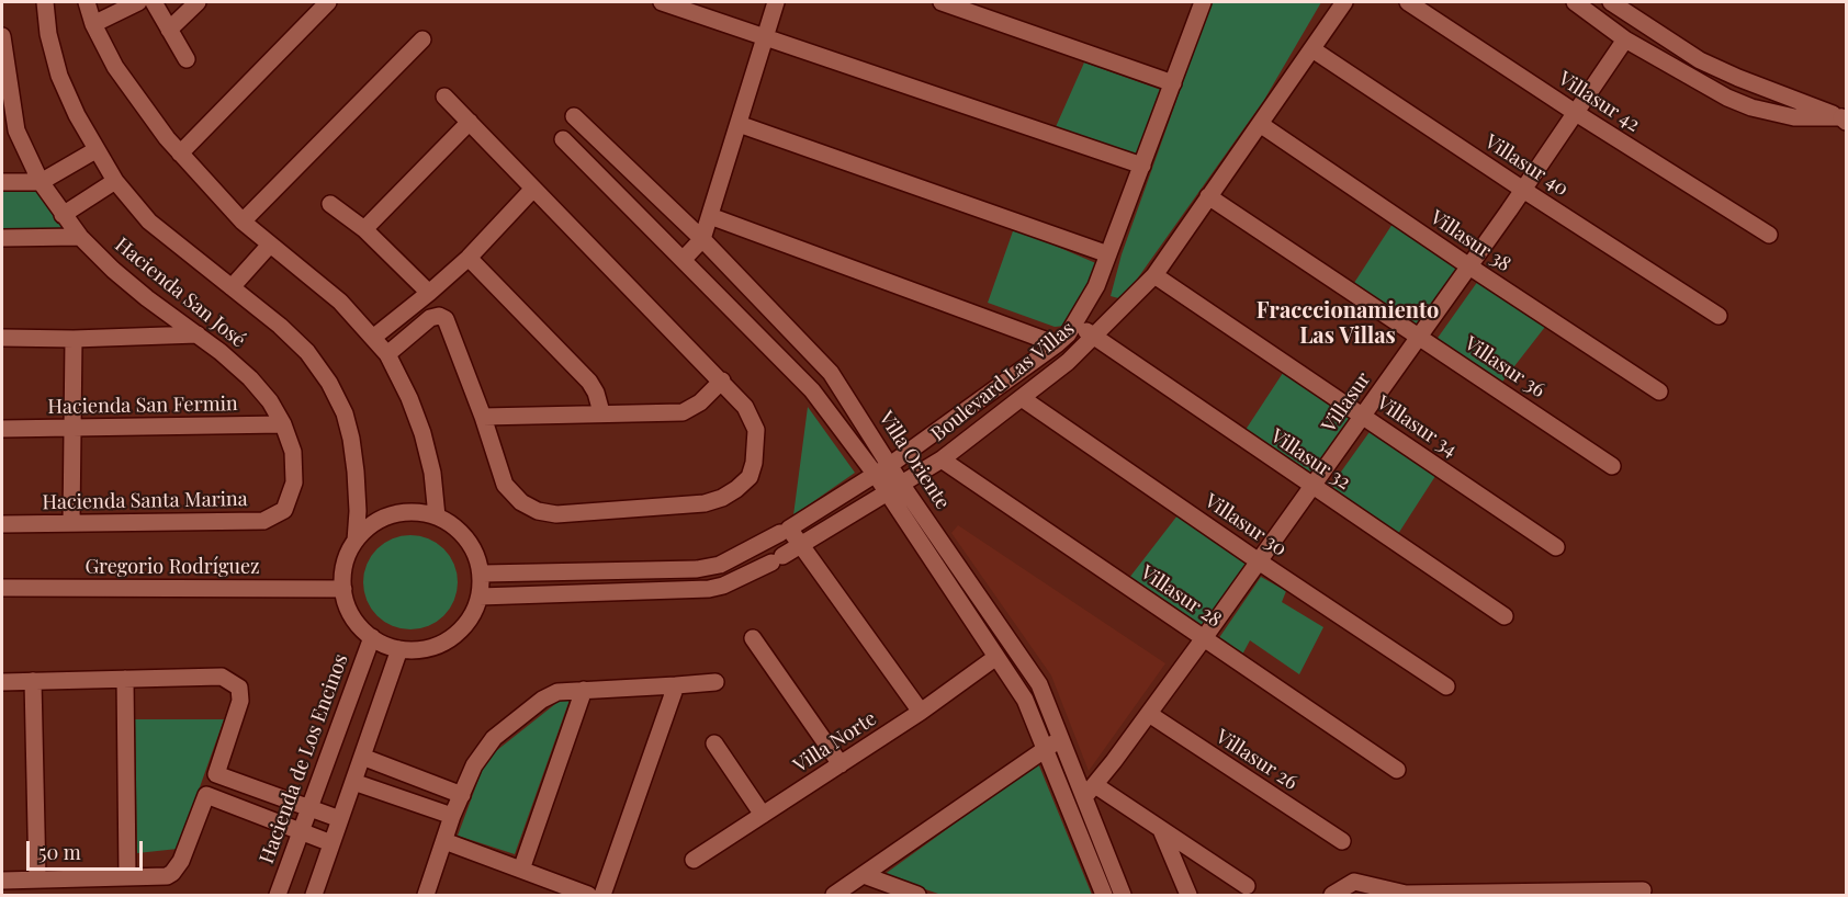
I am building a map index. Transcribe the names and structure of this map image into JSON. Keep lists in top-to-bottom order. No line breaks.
{"streets":{"street":["Villasur 42","Villasur 40","Villasur 38","Hacienda San José","Villasur 36","Boulevard Las Villas","Villasur","Hacienda San Fermin","Villasur 34","Villasur 32","Villa Oriente","Hacienda Santa Marina","Villasur 30","Gregorio Rodríguez","Villasur 28","Villa Norte","Hacienda de Los Encinos","Villasur 26"]},"crossings":[["Villasur 42","Villasur"],["Villasur 40","Boulevard Las Villas"],["Villasur 40","Villasur"],["Villasur 38","Boulevard Las Villas"],["Villasur 38","Villasur"],["Hacienda San José","Hacienda San Fermin"],["Hacienda San José","Hacienda Santa Marina"],["Villasur 36","Boulevard Las Villas"],["Villasur 36","Villasur"],["Boulevard Las Villas","Villasur 34"],["Boulevard Las Villas","Villasur 32"],["Boulevard Las Villas","Villa Oriente"],["Boulevard Las Villas","Villasur 30"],["Boulevard Las Villas","Gregorio Rodríguez"],["Boulevard Las Villas","Villasur 28"],["Boulevard Las Villas","Hacienda de Los Encinos"],["Villasur","Villasur 34"],["Villasur","Villasur 32"],["Villasur","Villa Oriente"],["Villasur","Villasur 30"],["Villasur","Villasur 28"],["Villasur","Villasur 26"],["Villa Oriente","Villa Norte"],["Gregorio Rodríguez","Hacienda de Los Encinos"]],"districts":["Fracccionamiento Las Villas"],"scale_bar":"50 m"}
